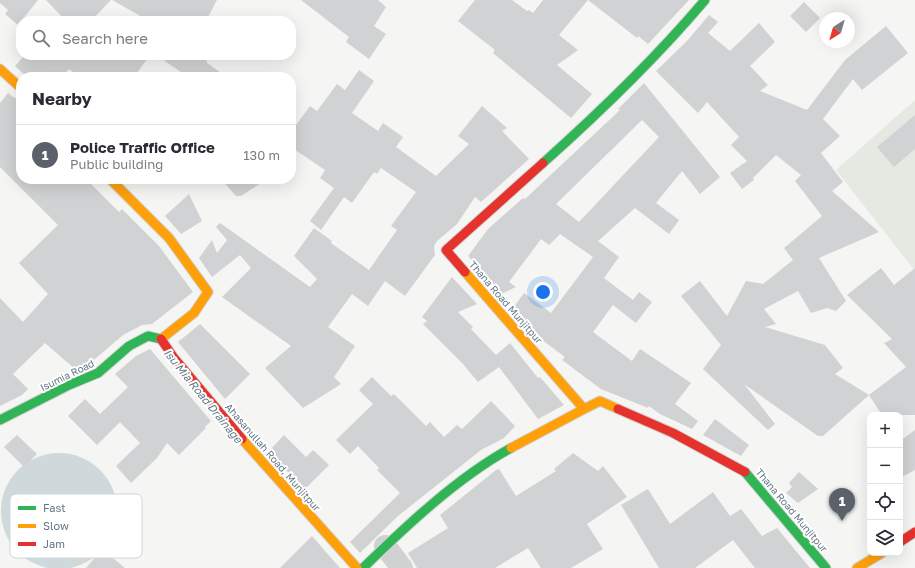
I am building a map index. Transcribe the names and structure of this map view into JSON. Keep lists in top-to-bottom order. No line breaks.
{"streets":{"street":["Thana Road Munjitpur","Isumia Road","Ahasanullah Road, Munjitpur"]},"crossings":[["Isumia Road","Ahasanullah Road, Munjitpur"]],"water":["Isu Mia Road Drainage"],"legend":["Fast","Slow","Jam"],"north":"bottom left","page":{"search":"Search here","heading":"Nearby","list":[{"mark":"1","name":"Police Traffic Office","note":"Public building","value":"130 m"}],"map_buttons":["+","−"],"pins":"1"}}
